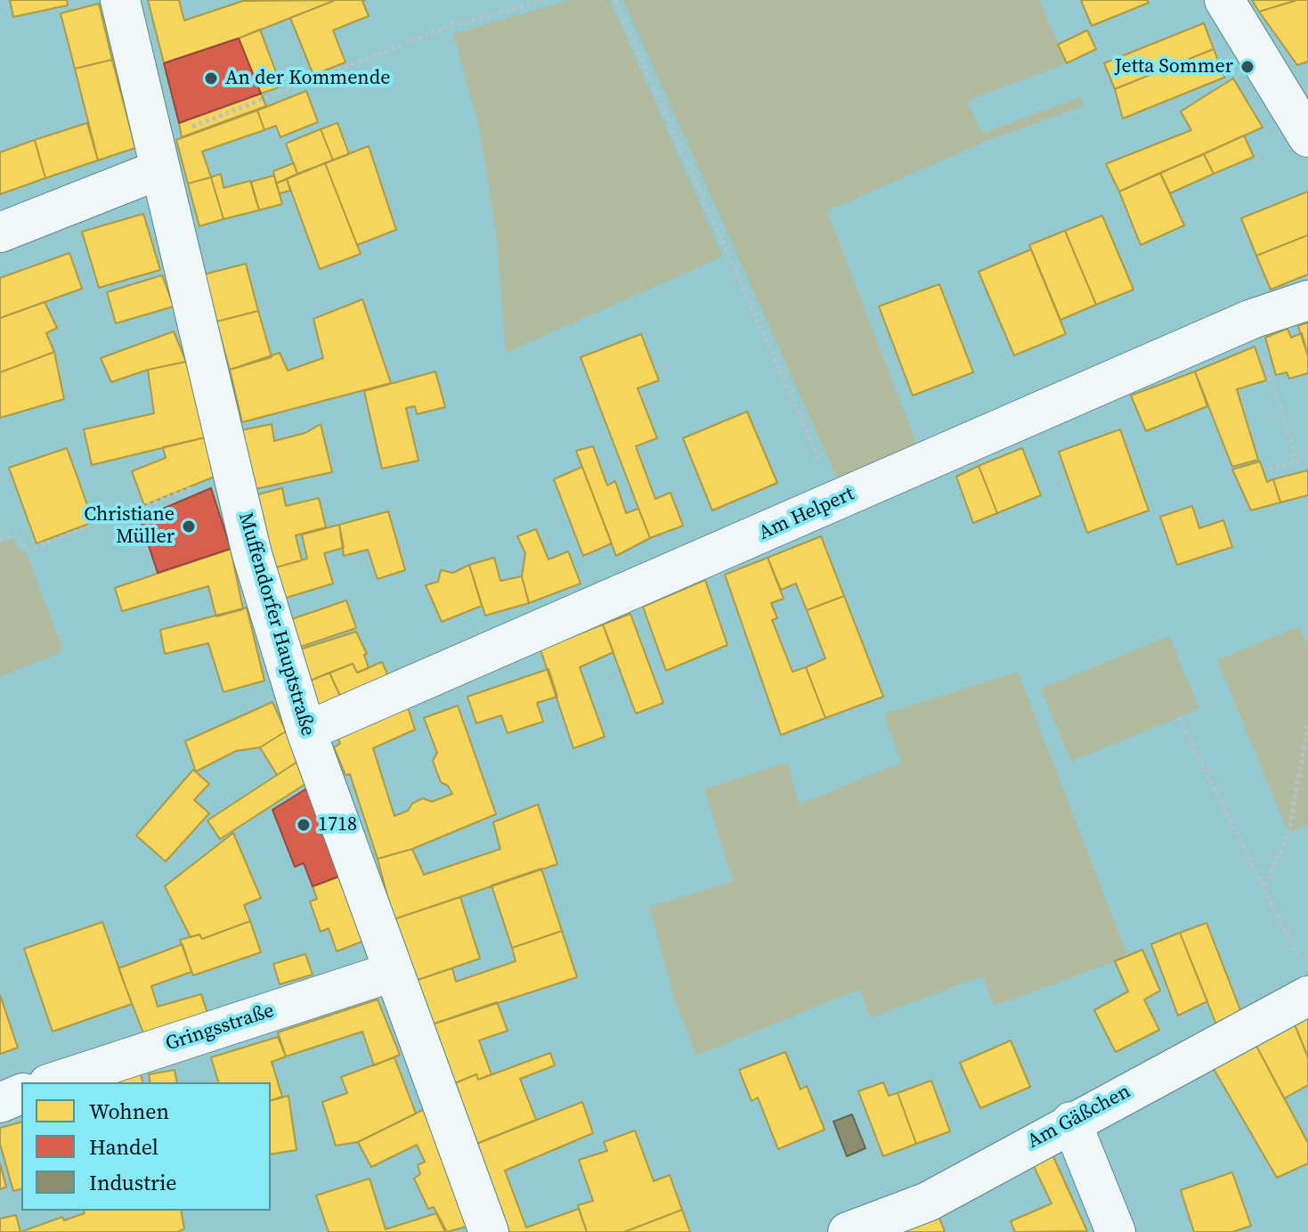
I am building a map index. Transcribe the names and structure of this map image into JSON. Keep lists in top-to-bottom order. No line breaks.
{"streets":{"street":["Am Helpert","Muffendorfer Hauptstraße","Gringsstraße","Am Gäßchen"]},"crossings":[["Am Helpert","Muffendorfer Hauptstraße"],["Muffendorfer Hauptstraße","Gringsstraße"]],"places":["Jetta Sommer","An der Kommende","Christiane Müller","1718"],"legend":["Wohnen","Handel","Industrie"]}
